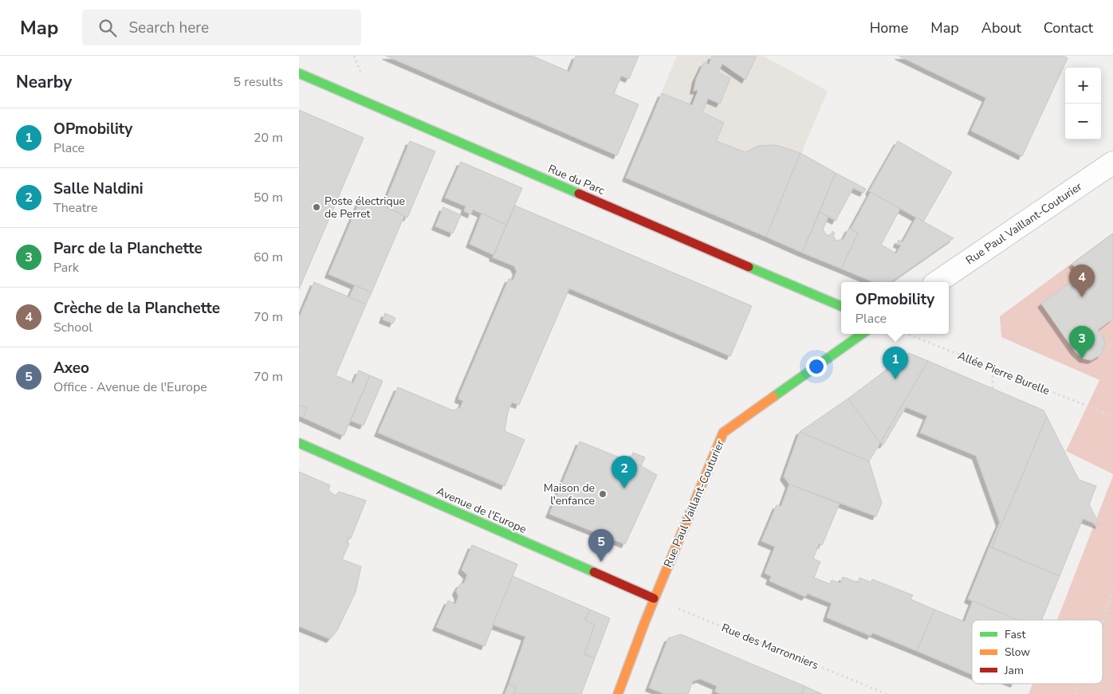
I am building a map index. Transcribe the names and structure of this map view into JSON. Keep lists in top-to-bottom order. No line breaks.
{"streets":{"street":["Rue du Parc","Rue Paul Vaillant-Couturier","Avenue de l'Europe"],"path":["Allée Pierre Burelle","Rue des Marronniers"]},"crossings":[["Rue Paul Vaillant-Couturier","Avenue de l'Europe"],["Rue Paul Vaillant-Couturier","Rue des Marronniers"],["Avenue de l'Europe","Rue des Marronniers"]],"places":["Poste électrique de Perret","Maison de l'enfance"],"legend":["Fast","Slow","Jam"],"page":{"header":"Map","search":"Search here","nav":["Home","Map","About","Contact"],"heading":["Nearby","5 results"],"map_buttons":["+","−"],"list":[{"mark":"1","name":"OPmobility","note":"Place","value":"20 m"},{"mark":"2","name":"Salle Naldini","note":"Theatre","value":"50 m"},{"mark":"3","name":"Parc de la Planchette","note":"Park","value":"60 m"},{"mark":"4","name":"Crèche de la Planchette","note":"School","value":"70 m"},{"mark":"5","name":"Axeo","note":"Office · Avenue de l'Europe","value":"70 m"}],"pins":["4","3","1","2","5"],"popup":["OPmobility","Place"]}}
